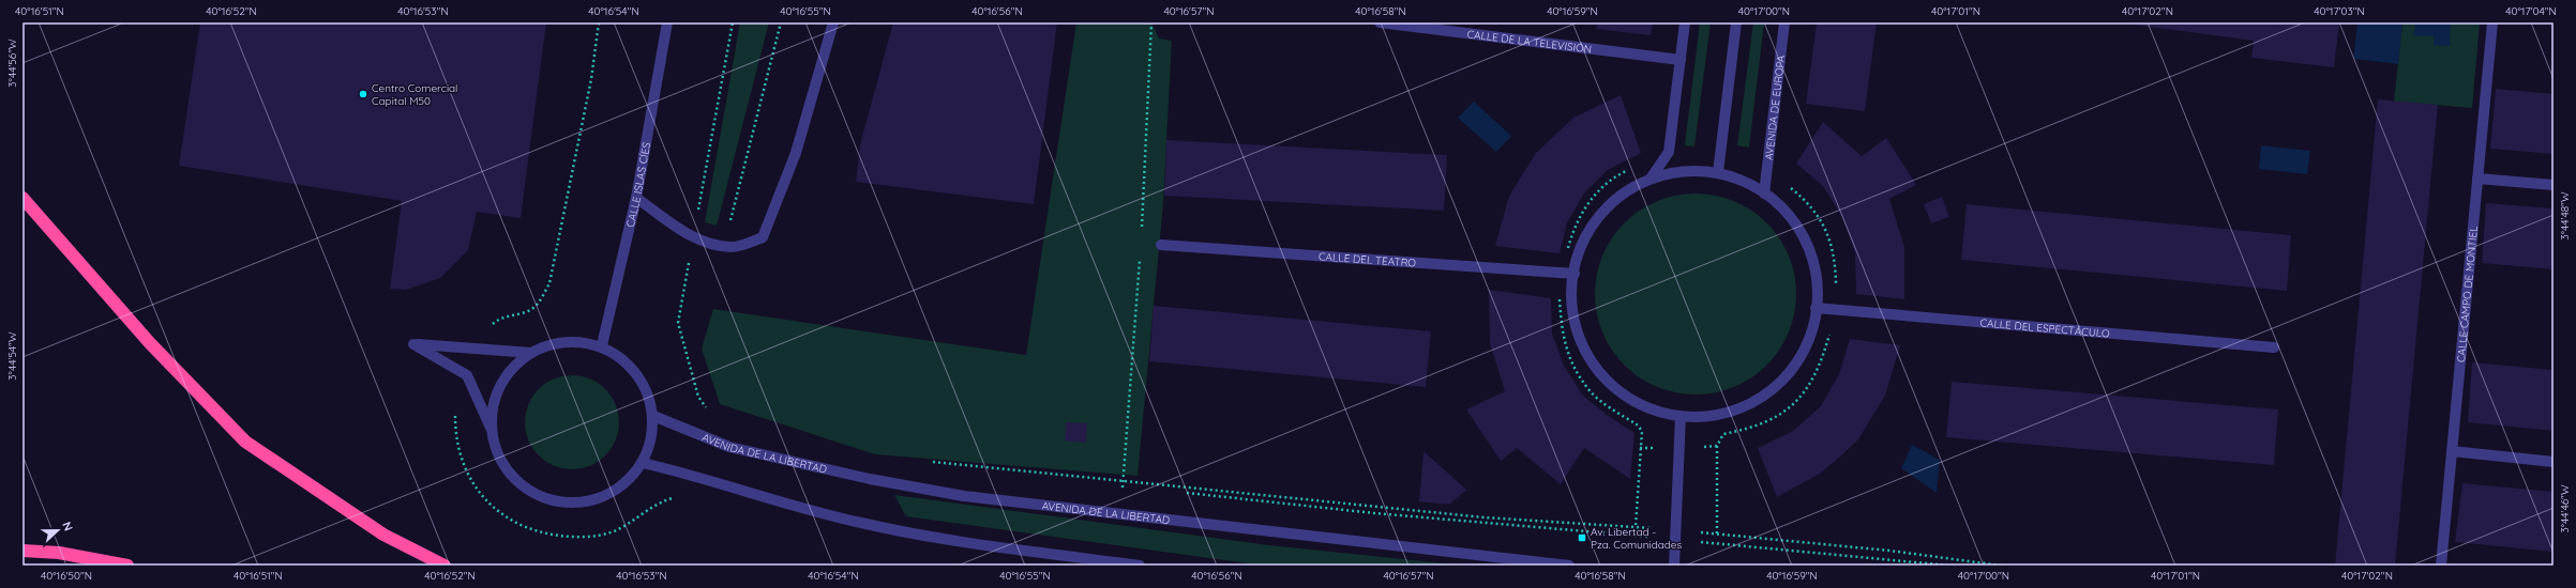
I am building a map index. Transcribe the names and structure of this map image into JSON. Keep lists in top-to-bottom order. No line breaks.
{"streets":{"street":["CALLE DE LA TELEVISIÓN","AVENIDA DE EUROPA","CALLE ISLAS CÍES","CALLE DEL TEATRO","CALLE CAMPO DE MONTIEL","CALLE DEL ESPECTÁCULO","AVENIDA DE LA LIBERTAD"]},"places":{"other":["Centro Comercial Capital M50"],"transit":["Av. Libertad - Pza. Comunidades"]},"north":"right","coordinates":["40°16'51\"N","40°16'52\"N","40°16'53\"N","40°16'54\"N","40°16'55\"N","40°16'56\"N","40°16'57\"N","40°16'58\"N","40°16'59\"N","40°17'00\"N","40°17'01\"N","40°17'02\"N","40°17'03\"N","40°17'04\"N","3°44'56\"W","3°44'48\"W","3°44'54\"W","3°44'46\"W","40°16'50\"N"]}
